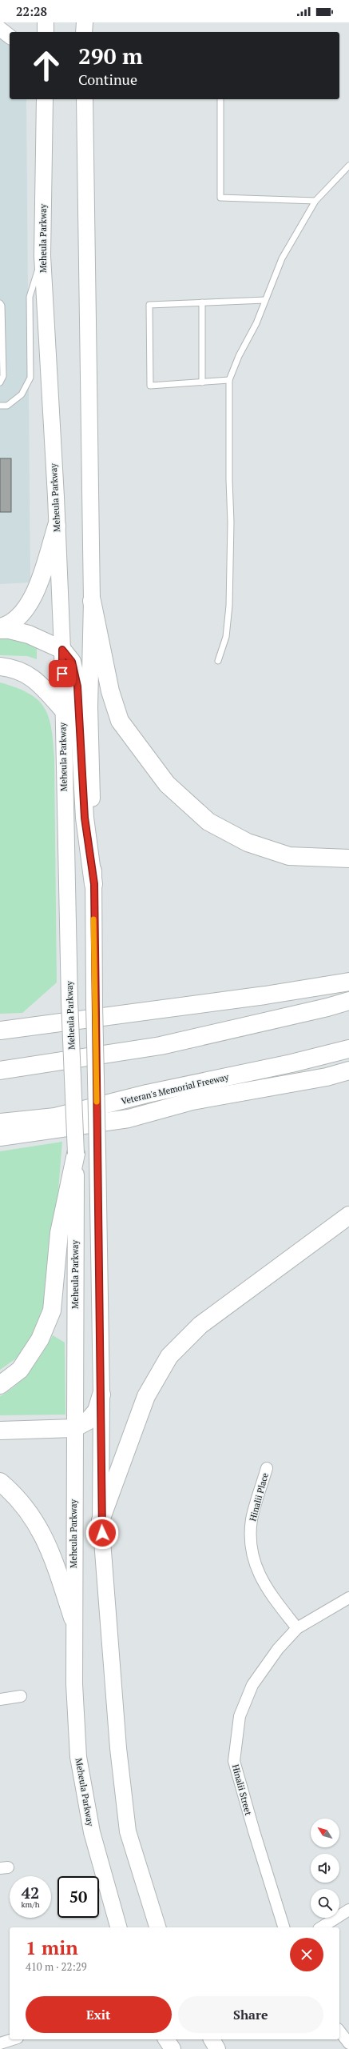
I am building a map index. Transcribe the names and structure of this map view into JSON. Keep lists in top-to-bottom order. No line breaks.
{"streets":{"highway":["Veteran's Memorial Freeway"],"main road":["Meheula Parkway"],"street":["Hinalii Place","Hinalii Street"]},"crossings":[["Hinalii Place","Hinalii Street"]],"north":"top left","page":{"status":"22:28","turn":["290 m","Continue"],"speed":"42 km/h","limit":"50","heading":["1 min","410 m · 22:29"],"buttons":["Exit","Share"]}}
